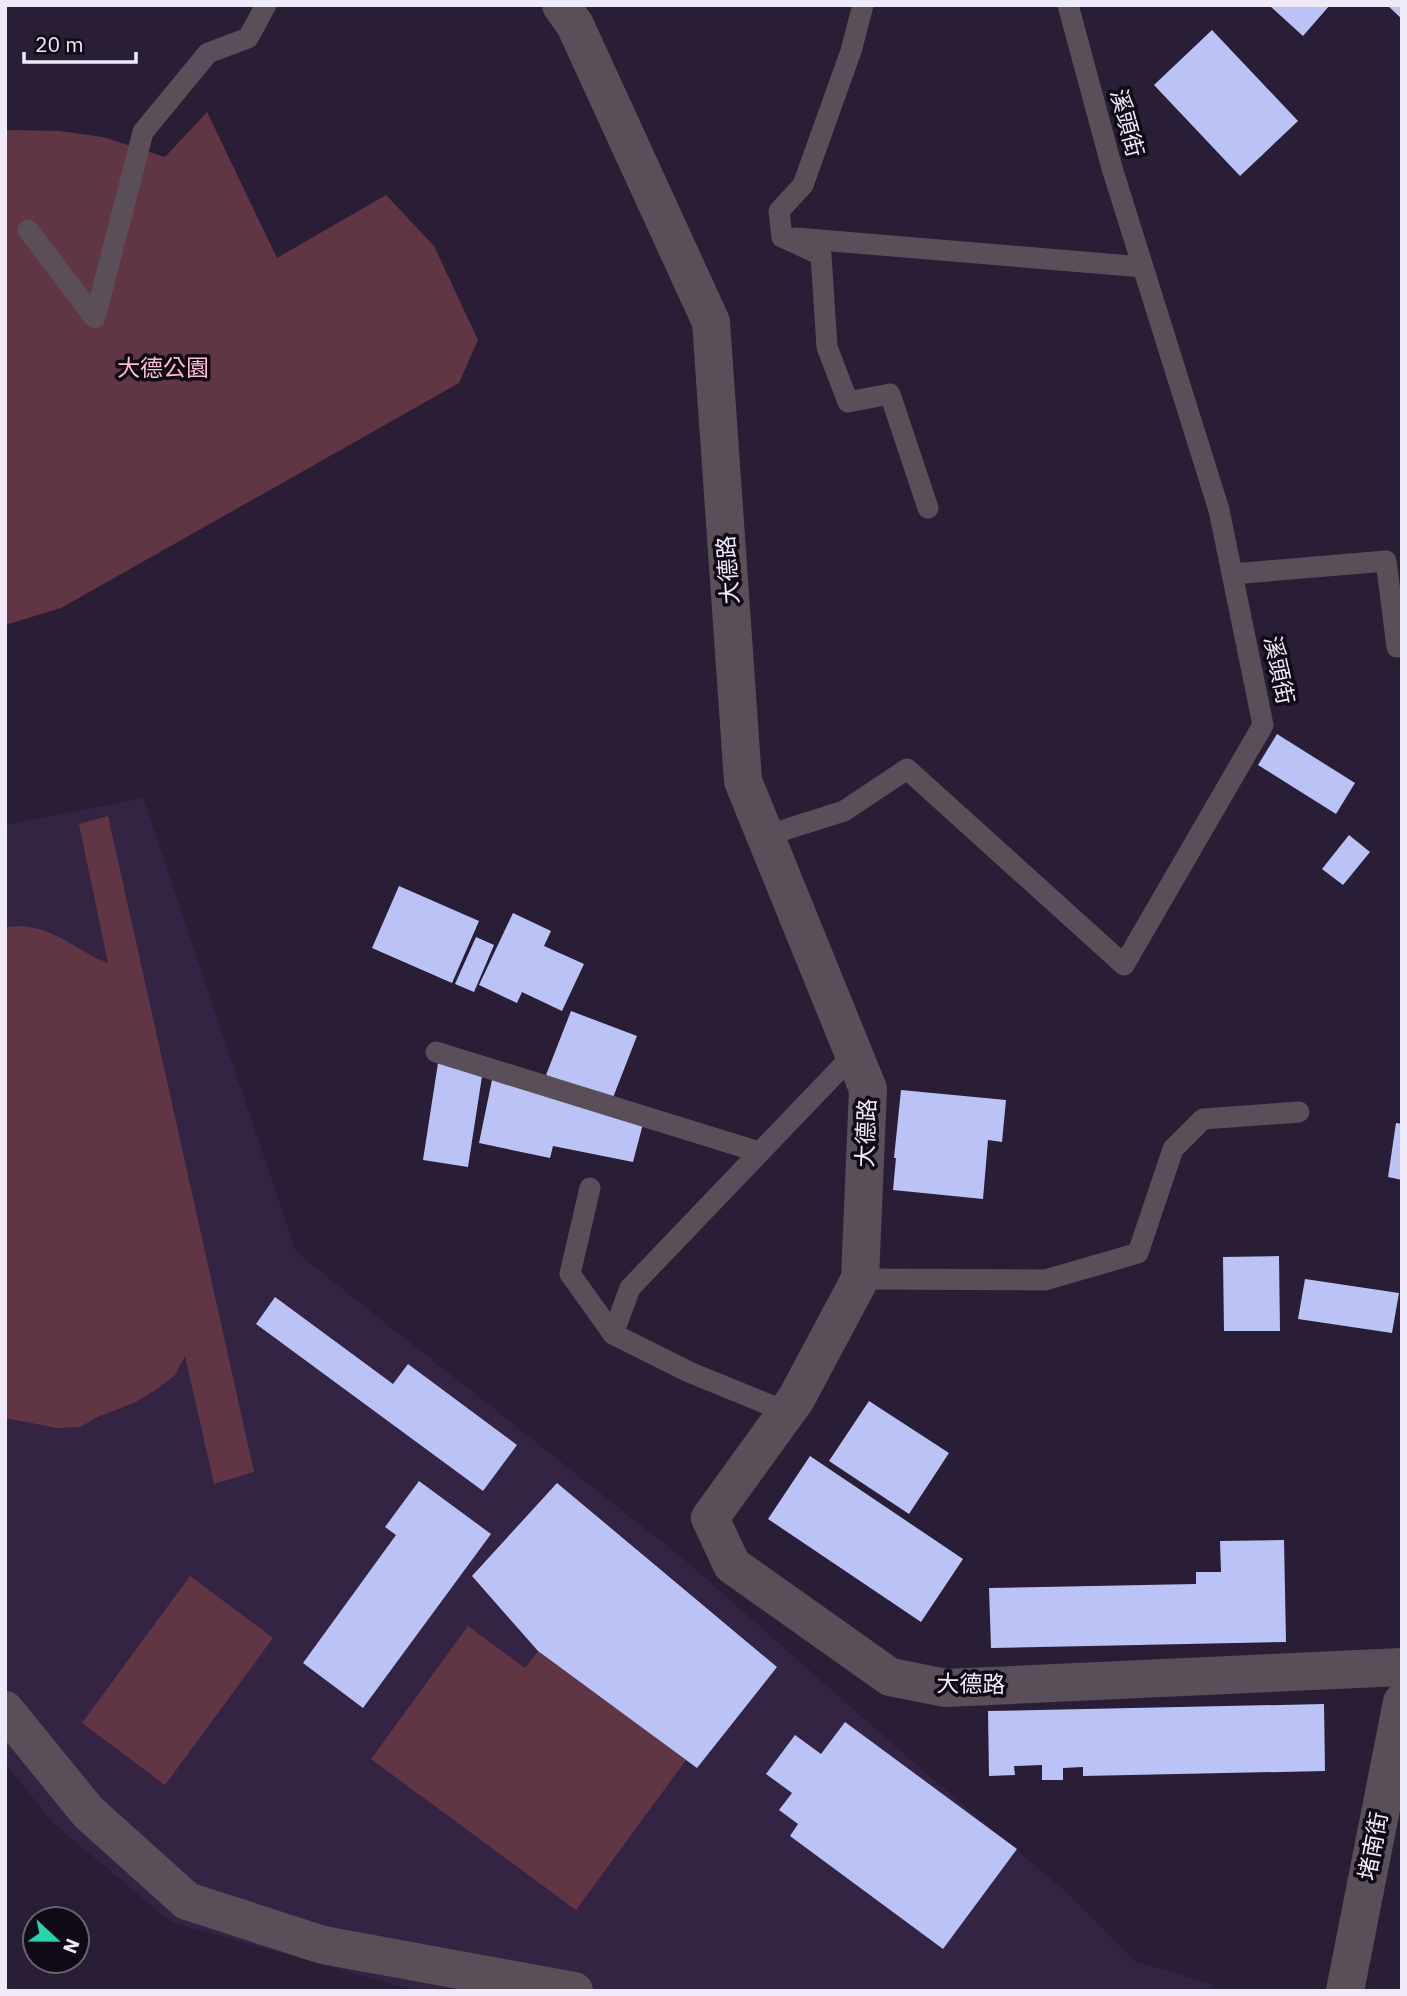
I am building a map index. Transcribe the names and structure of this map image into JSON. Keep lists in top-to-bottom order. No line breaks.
{"streets":{"street":["大德路","堵南街"],"lane":["溪頭街"]},"crossings":[["溪頭街","大德路"]],"parks":["大德公園"],"scale_bar":"20 m","north":"right"}
